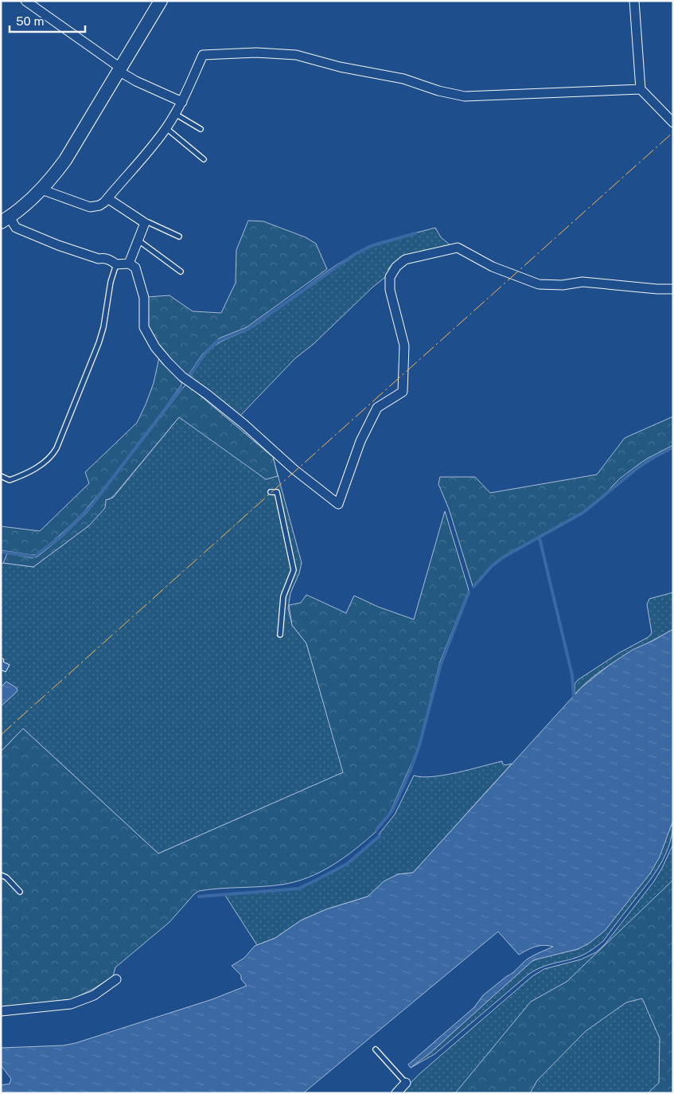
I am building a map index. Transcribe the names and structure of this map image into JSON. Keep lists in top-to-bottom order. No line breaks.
{"scale_bar":"50 m"}
